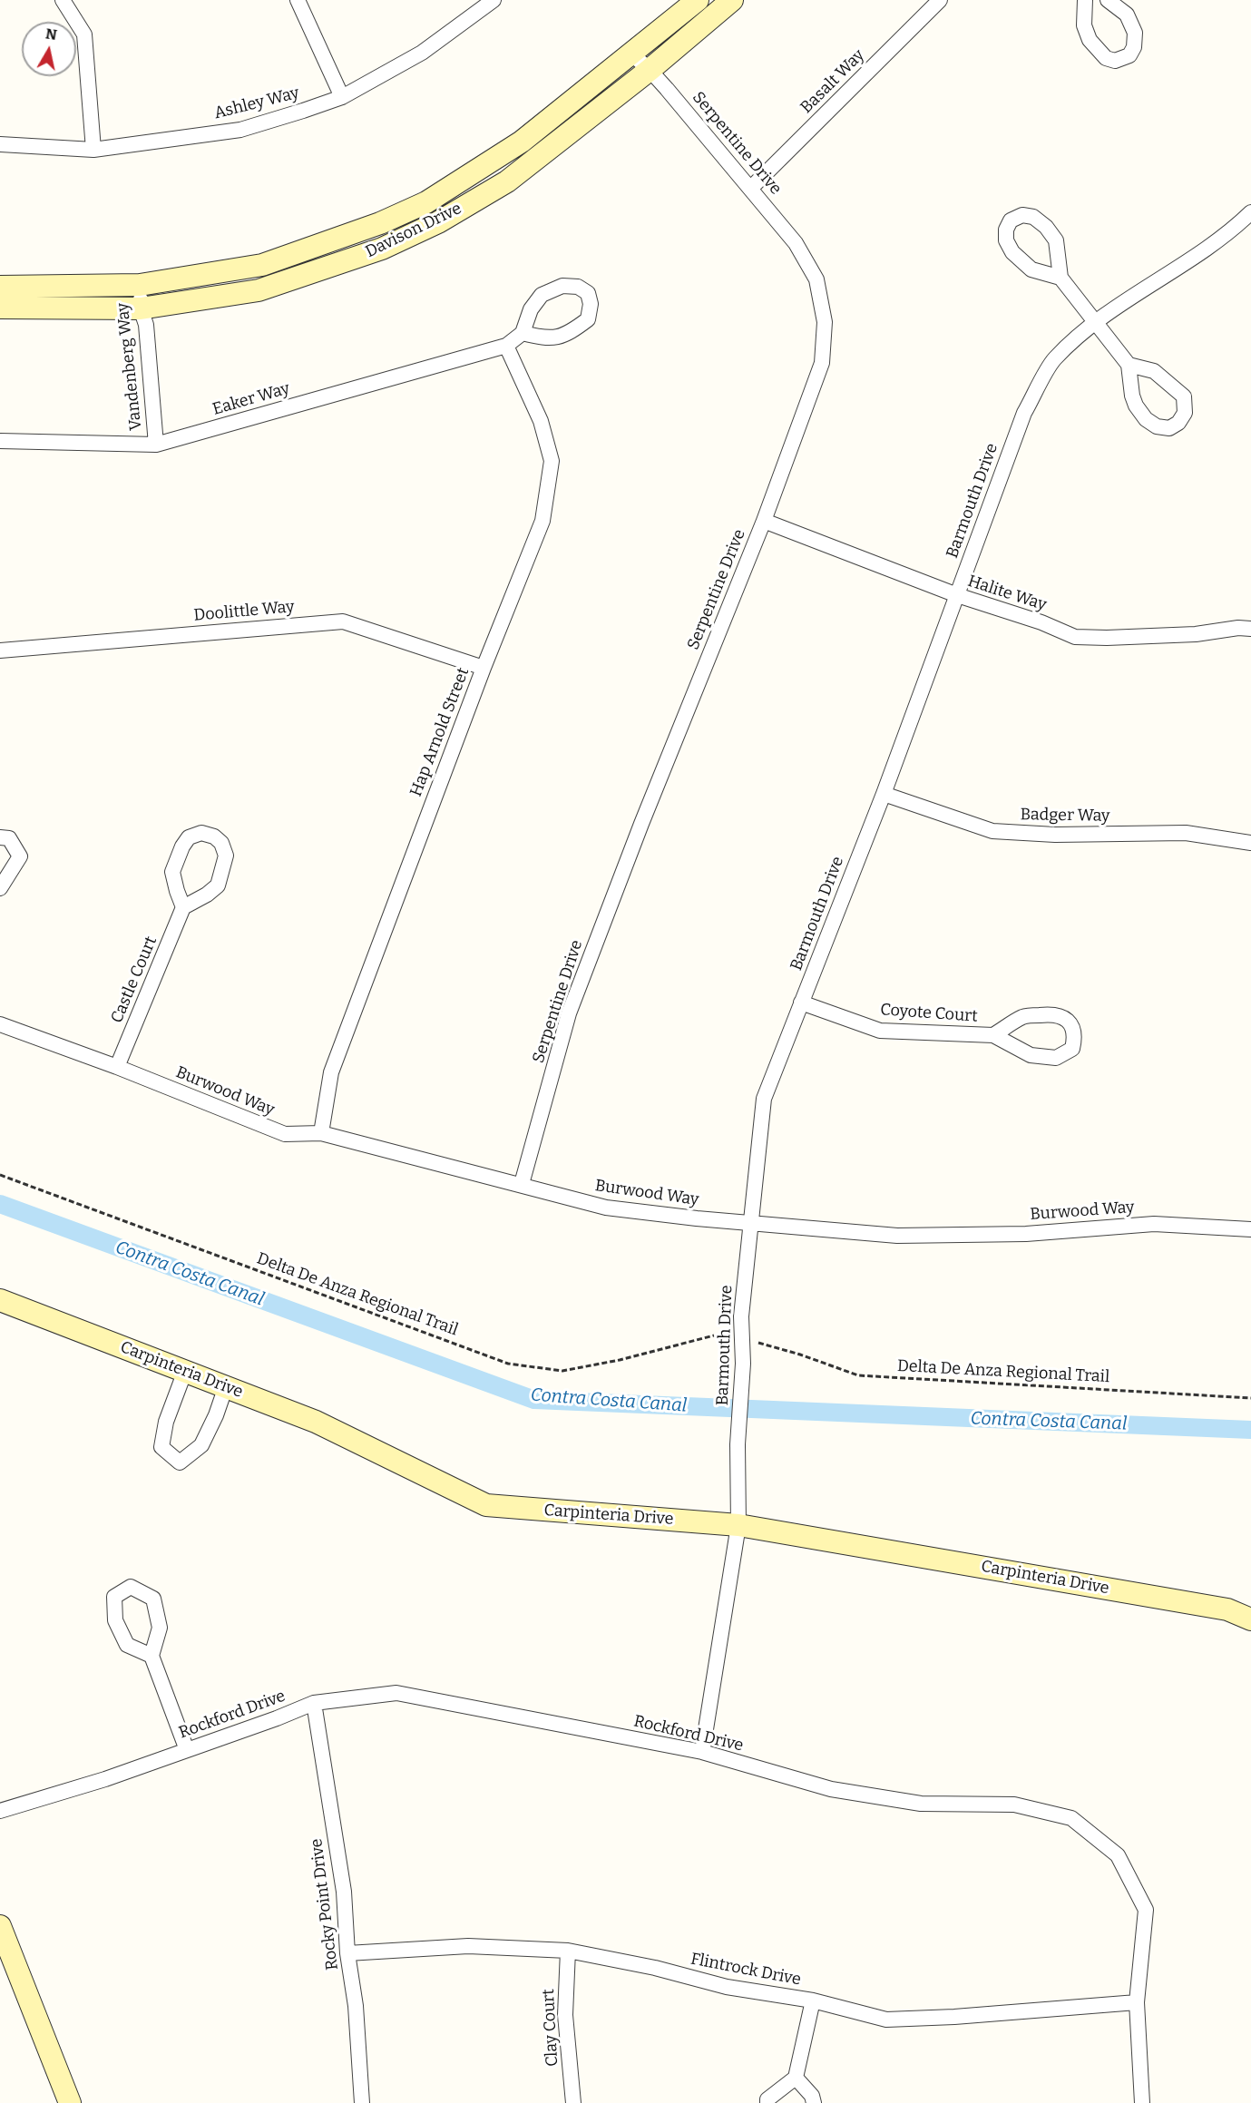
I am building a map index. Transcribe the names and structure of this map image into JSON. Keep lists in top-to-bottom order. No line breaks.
{"streets":{"main road":["Davison Drive","Carpinteria Drive"],"street":["Basalt Way","Ashley Way","Serpentine Drive","Vandenberg Way","Eaker Way","Barmouth Drive","Halite Way","Doolittle Way","Hap Arnold Street","Badger Way","Castle Court","Coyote Court","Burwood Way","Rockford Drive","Rocky Point Drive","Flintrock Drive","Clay Court"],"path":["Delta De Anza Regional Trail"]},"crossings":[["Basalt Way","Serpentine Drive"],["Serpentine Drive","Davison Drive"],["Serpentine Drive","Halite Way"],["Serpentine Drive","Burwood Way"],["Davison Drive","Vandenberg Way"],["Vandenberg Way","Eaker Way"],["Eaker Way","Hap Arnold Street"],["Barmouth Drive","Halite Way"],["Barmouth Drive","Badger Way"],["Barmouth Drive","Coyote Court"],["Barmouth Drive","Burwood Way"],["Barmouth Drive","Carpinteria Drive"],["Barmouth Drive","Rockford Drive"],["Doolittle Way","Hap Arnold Street"],["Hap Arnold Street","Burwood Way"],["Castle Court","Burwood Way"],["Rockford Drive","Rocky Point Drive"],["Rockford Drive","Flintrock Drive"],["Rocky Point Drive","Flintrock Drive"],["Flintrock Drive","Clay Court"]],"water":["Contra Costa Canal"],"north":"top"}
